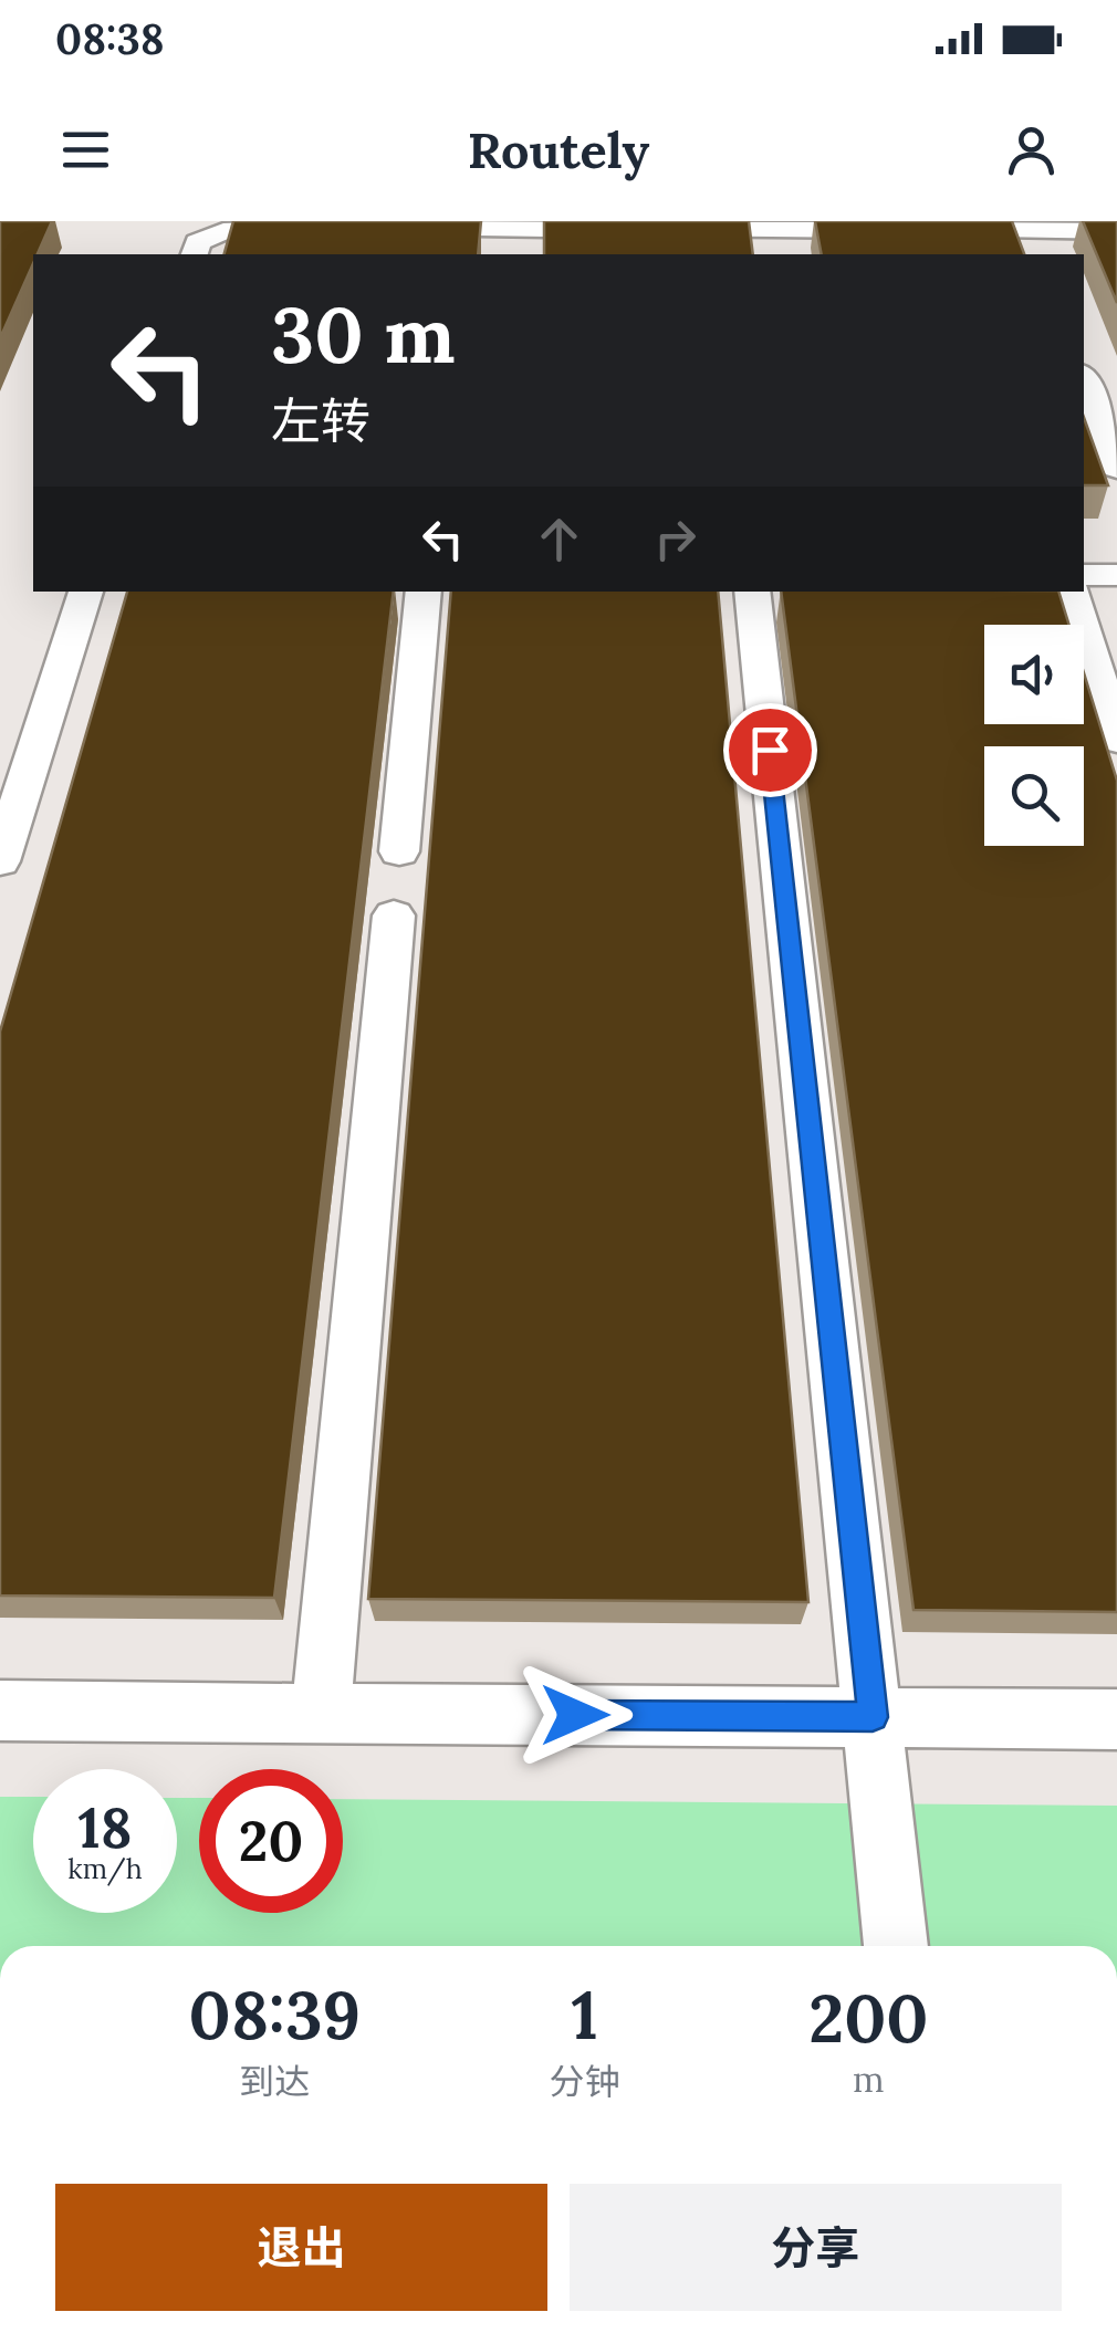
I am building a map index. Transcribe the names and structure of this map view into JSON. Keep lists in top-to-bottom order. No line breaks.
{"page":{"status":"08:38","header":"Routely","turn":["30 m","左转"],"speed":"18 km/h","limit":"20","eta":["08:39","到达","1","分钟","200","m"],"buttons":["退出","分享"]}}
